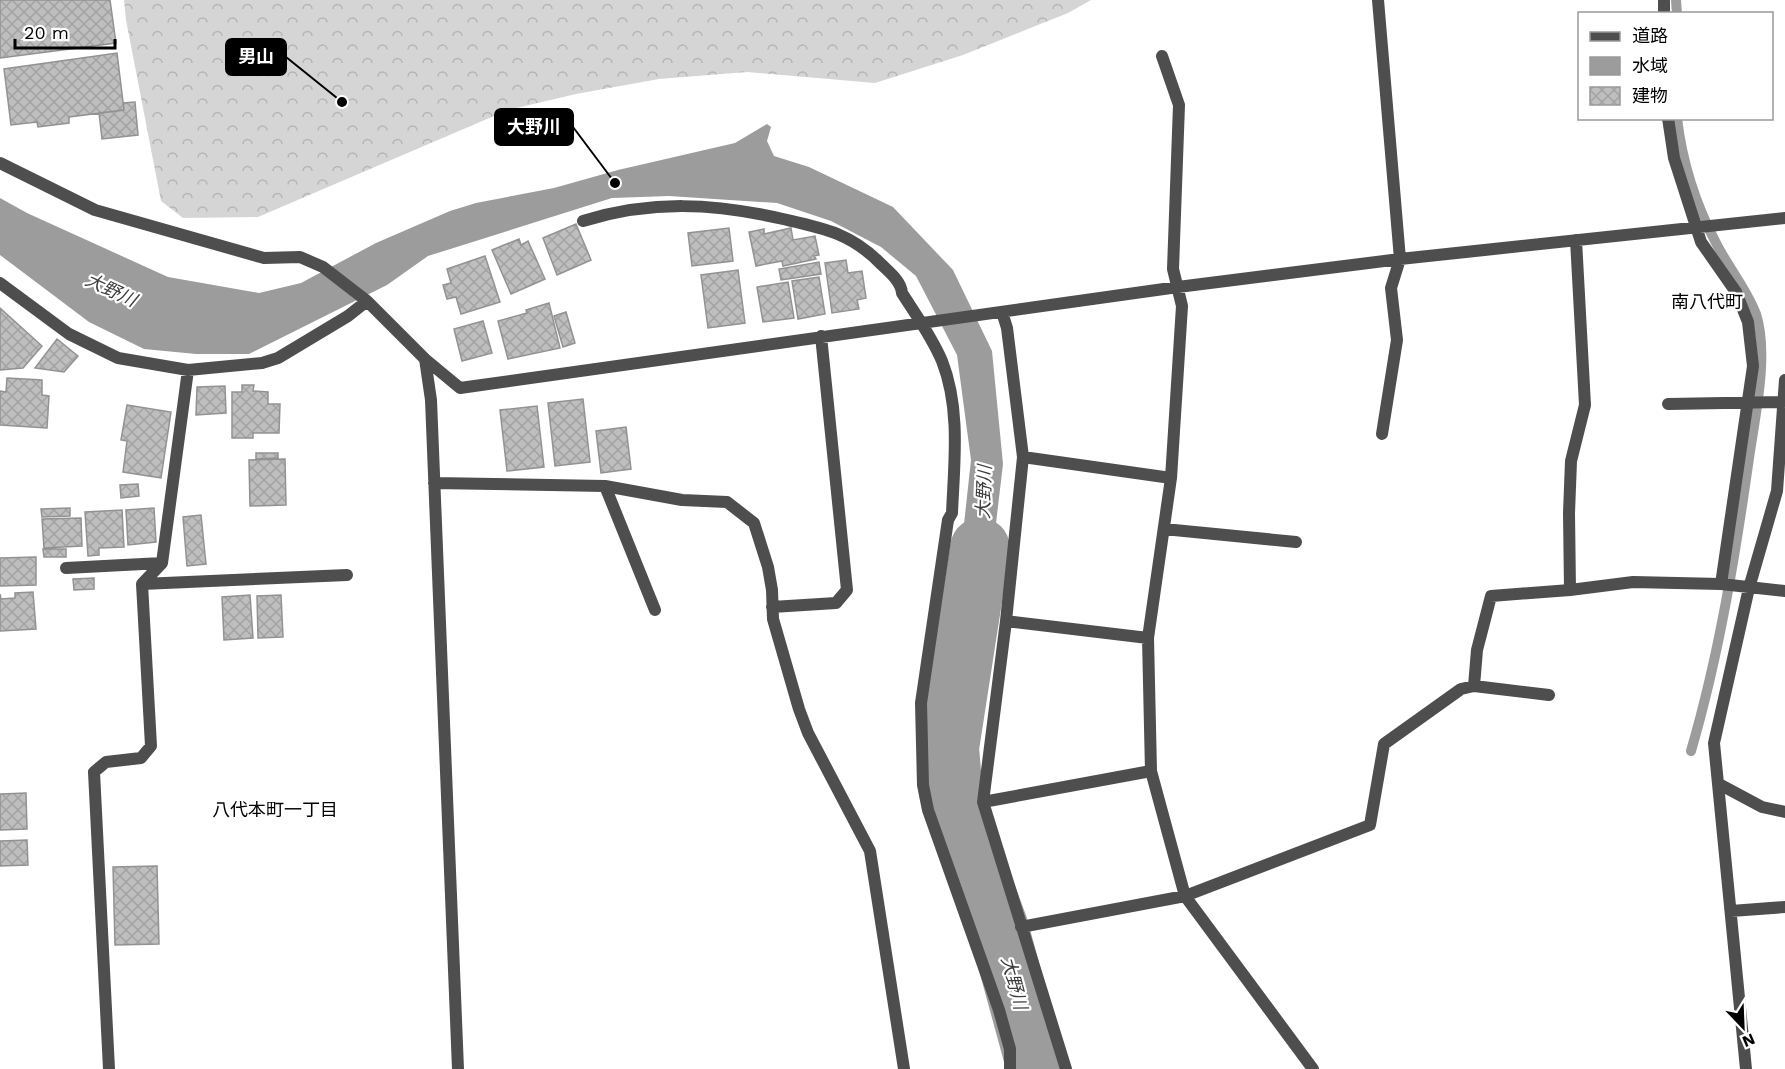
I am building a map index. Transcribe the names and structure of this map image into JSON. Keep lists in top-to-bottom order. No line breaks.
{"districts":["南八代町","八代本町一丁目"],"water":["大野川"],"places":["男山","大野川"],"legend":["道路","水域","建物"],"scale_bar":"20 m","north":"bottom right"}
